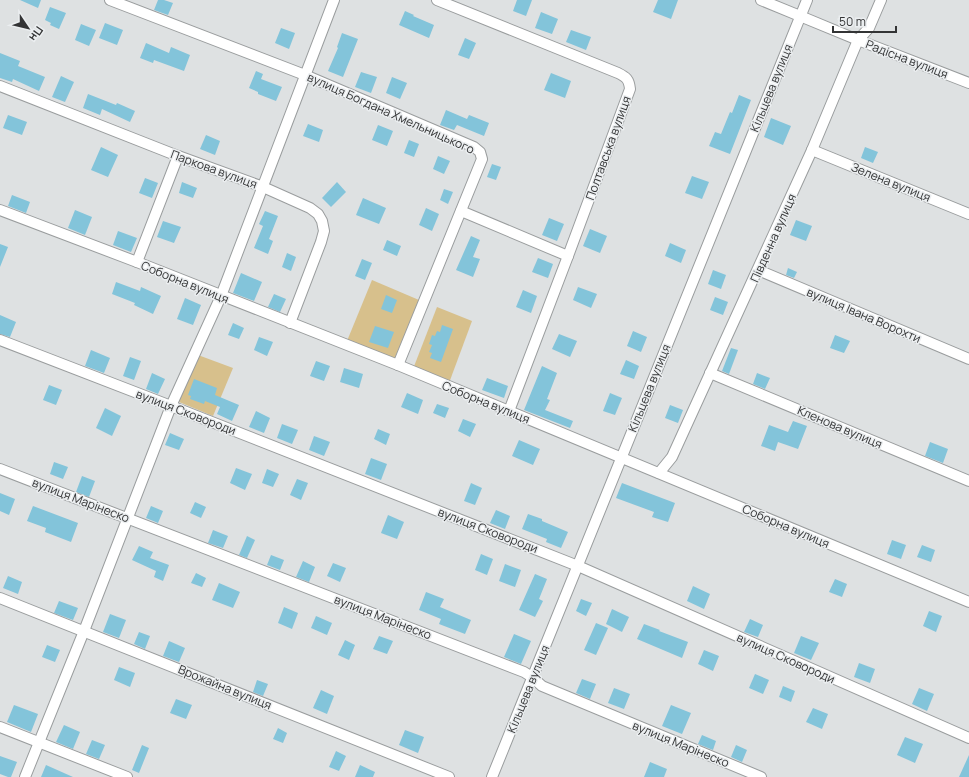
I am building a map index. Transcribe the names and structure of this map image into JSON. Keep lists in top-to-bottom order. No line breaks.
{"streets":{"street":["Радісна вулиця","Кільцева вулиця","вулиця Богдана Хмельницького","Полтавська вулиця","Паркова вулиця","Зелена вулиця","Південна вулиця","Соборна вулиця","вулиця Івана Ворохти","вулиця Сковороди","Кленова вулиця","вулиця Марінеско","Врожайна вулиця"]},"crossings":[["Радісна вулиця","Кільцева вулиця"],["Радісна вулиця","Південна вулиця"],["Кільцева вулиця","Соборна вулиця"],["Кільцева вулиця","вулиця Сковороди"],["Кільцева вулиця","вулиця Марінеско"],["вулиця Богдана Хмельницького","Соборна вулиця"],["Полтавська вулиця","Соборна вулиця"],["Паркова вулиця","Соборна вулиця"],["Зелена вулиця","Південна вулиця"],["Південна вулиця","Соборна вулиця"],["Південна вулиця","вулиця Івана Ворохти"],["Південна вулиця","Кленова вулиця"]],"scale_bar":"50 m","north":"bottom right"}
